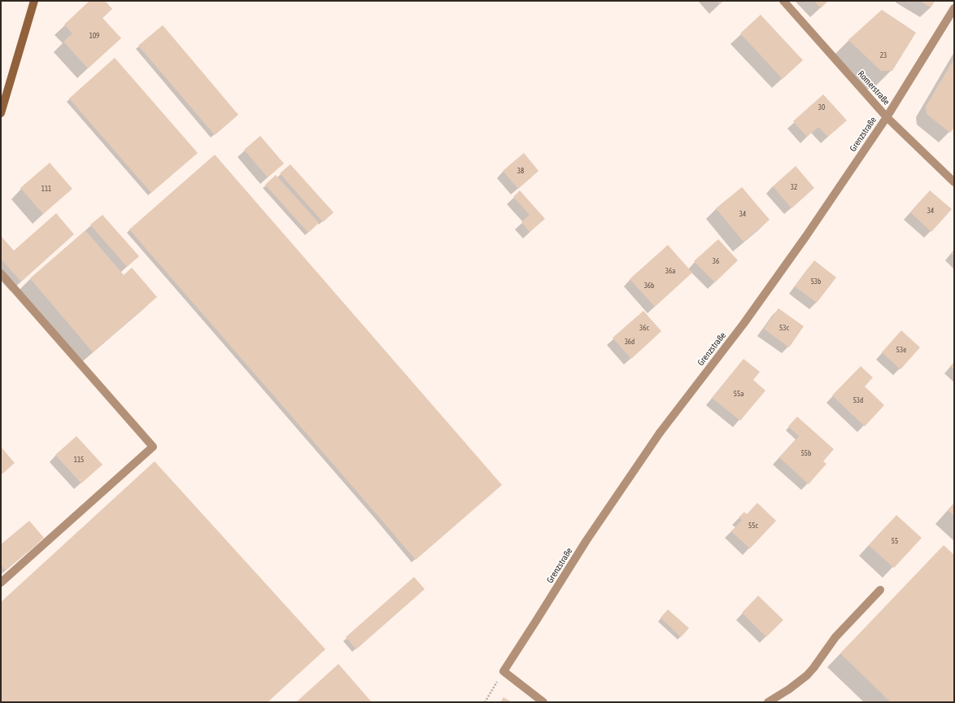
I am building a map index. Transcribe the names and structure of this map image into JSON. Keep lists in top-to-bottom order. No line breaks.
{"streets":{"street":["Romerstraße","Grenzstraße"]},"crossings":[["Romerstraße","Grenzstraße"]],"house_numbers":["109","23","30","38","32","111","34","34","36","36a","53b","36b","36c","53c","36d","53e","55a","53d","55b","115","55c","55"]}
